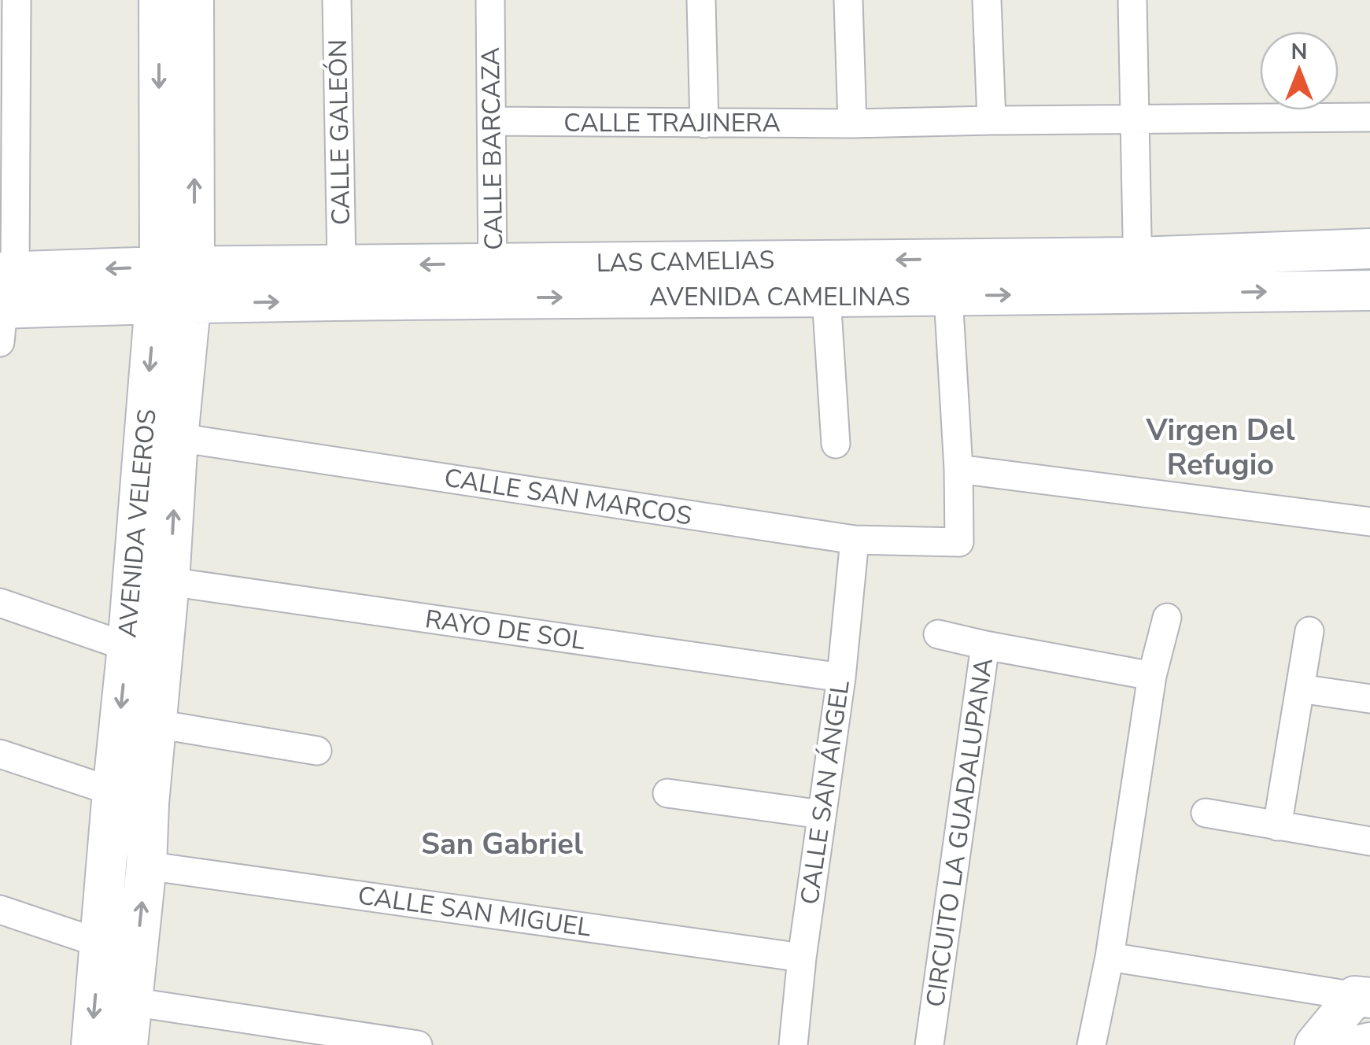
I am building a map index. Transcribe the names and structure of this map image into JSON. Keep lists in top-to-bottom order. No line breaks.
{"streets":{"street":["CALLE TRAJINERA","CALLE GALEÓN","CALLE BARCAZA","LAS CAMELIAS","AVENIDA CAMELINAS","CALLE SAN MARCOS","AVENIDA VELEROS","RAYO DE SOL","CALLE SAN ÁNGEL","CIRCUITO LA GUADALUPANA","CALLE SAN MIGUEL"]},"crossings":[["CALLE TRAJINERA","CALLE BARCAZA"],["CALLE GALEÓN","LAS CAMELIAS"],["CALLE BARCAZA","LAS CAMELIAS"],["CALLE BARCAZA","AVENIDA CAMELINAS"],["LAS CAMELIAS","AVENIDA CAMELINAS"],["LAS CAMELIAS","AVENIDA VELEROS"],["AVENIDA CAMELINAS","AVENIDA VELEROS"],["CALLE SAN MARCOS","AVENIDA VELEROS"],["CALLE SAN MARCOS","CALLE SAN ÁNGEL"],["AVENIDA VELEROS","RAYO DE SOL"],["AVENIDA VELEROS","CALLE SAN MIGUEL"],["RAYO DE SOL","CALLE SAN ÁNGEL"],["CALLE SAN ÁNGEL","CALLE SAN MIGUEL"]],"one_way":["LAS CAMELIAS"],"districts":["Virgen Del Refugio","San Gabriel"],"north":"top"}
